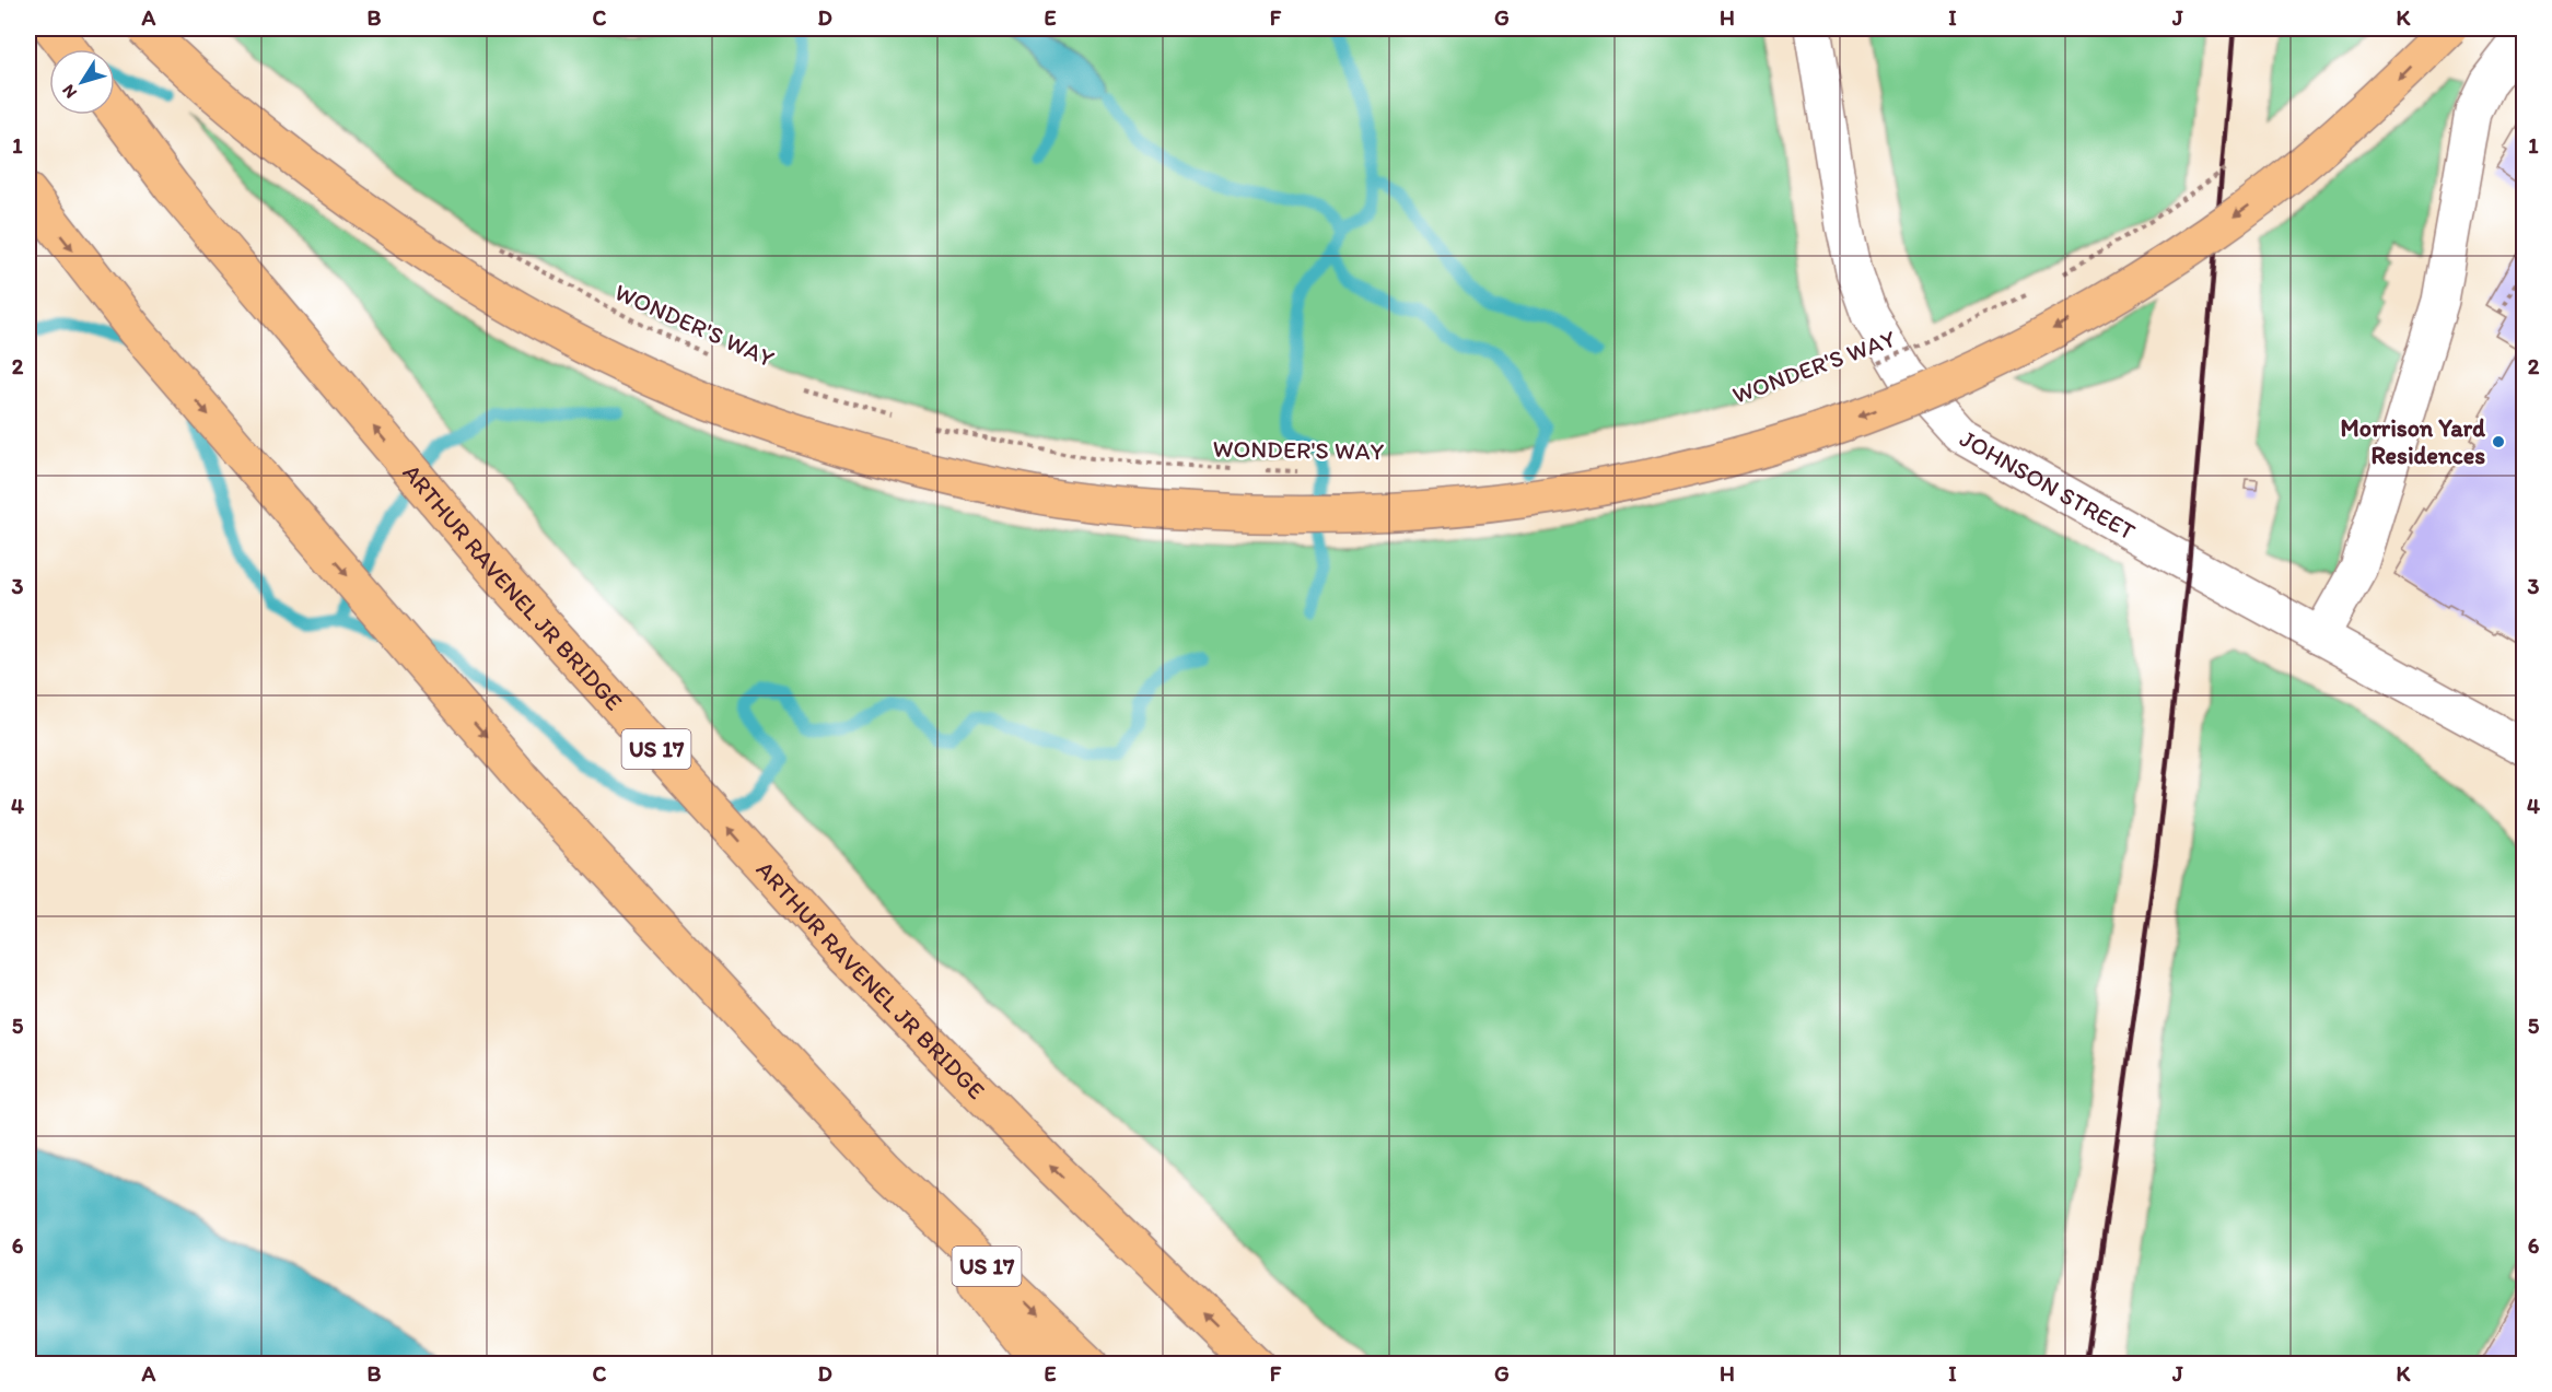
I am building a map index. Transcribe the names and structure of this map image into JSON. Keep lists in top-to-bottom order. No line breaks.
{"streets":{"highway":["ARTHUR RAVENEL JR BRIDGE","US 17"],"street":["JOHNSON STREET"],"path":["WONDER'S WAY"]},"places":["Morrison Yard Residences"],"north":"bottom left","grid":{"columns":["A","B","C","D","E","F","G","H","I","J","K"],"rows":["1","2","3","4","5","6"]}}
